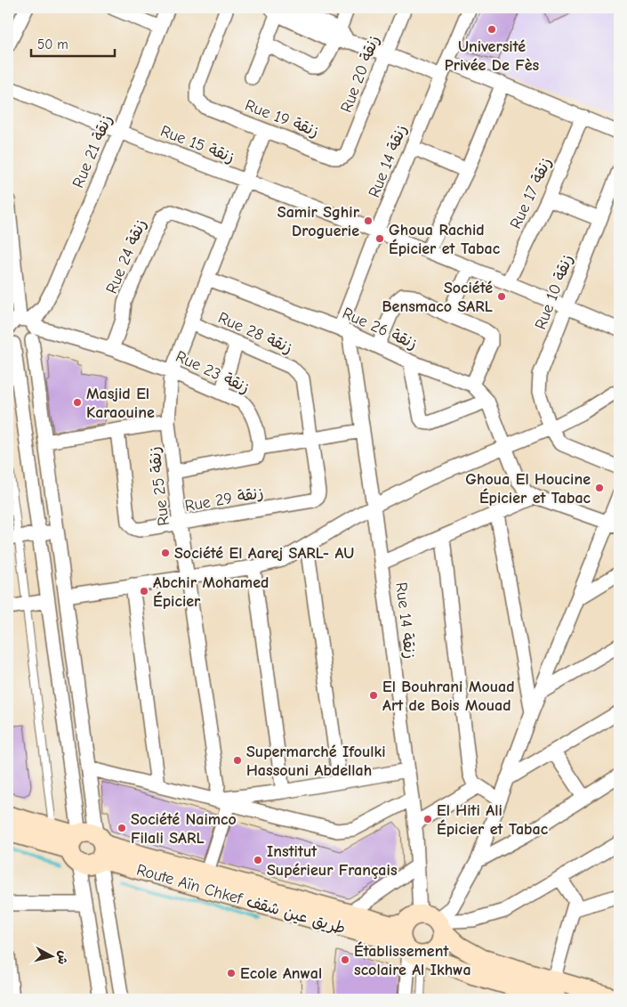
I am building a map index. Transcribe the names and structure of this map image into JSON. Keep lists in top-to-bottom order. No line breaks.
{"streets":{"main road":["Route Aïn Chkef طريق عين شقف"],"street":["Rue 20 زنقة","Rue 19 زنقة","Rue 15 زنقة","Rue 21 زنقة","Rue 14 زنقة","Rue 17 زنقة","Rue 24 زنقة","Rue 10 زنقة","Rue 26 زنقة","Rue 28 زنقة","Rue 23 زنقة","Rue 25 زنقة","Rue 29 زنقة"]},"crossings":[["Rue 20 زنقة","Rue 19 زنقة"],["Rue 15 زنقة","Rue 21 زنقة"],["Rue 15 زنقة","Rue 14 زنقة"],["Rue 15 زنقة","Rue 25 زنقة"],["Rue 21 زنقة","Rue 23 زنقة"],["Rue 14 زنقة","Rue 26 زنقة"],["Rue 14 زنقة","Route Aïn Chkef طريق عين شقف"],["Rue 24 زنقة","Rue 23 زنقة"],["Rue 24 زنقة","Rue 25 زنقة"],["Rue 26 زنقة","Rue 25 زنقة"],["Rue 28 زنقة","Rue 25 زنقة"],["Rue 28 زنقة","Rue 29 زنقة"],["Rue 23 زنقة","Rue 25 زنقة"],["Rue 25 زنقة","Rue 29 زنقة"],["Rue 25 زنقة","Route Aïn Chkef طريق عين شقف"]],"places":["Université Privée De Fès","Samir Sghir Droguerie","Ghoua Rachid Épicier et Tabac","Société Bensmaco SARL","Masjid El Karaouine","Ghoua El Houcine Épicier et Tabac","Société El Aarej SARL- AU","Abchir Mohamed Épicier","El Bouhrani Mouad Art de Bois Mouad","Supermarché Ifoulki Hassouni Abdellah","El Hiti Ali Épicier et Tabac","Société Naimco Filali SARL","Institut Supérieur Français","Établissement scolaire Al Ikhwa","Ecole Anwal"],"scale_bar":"50 m","north":"right"}
